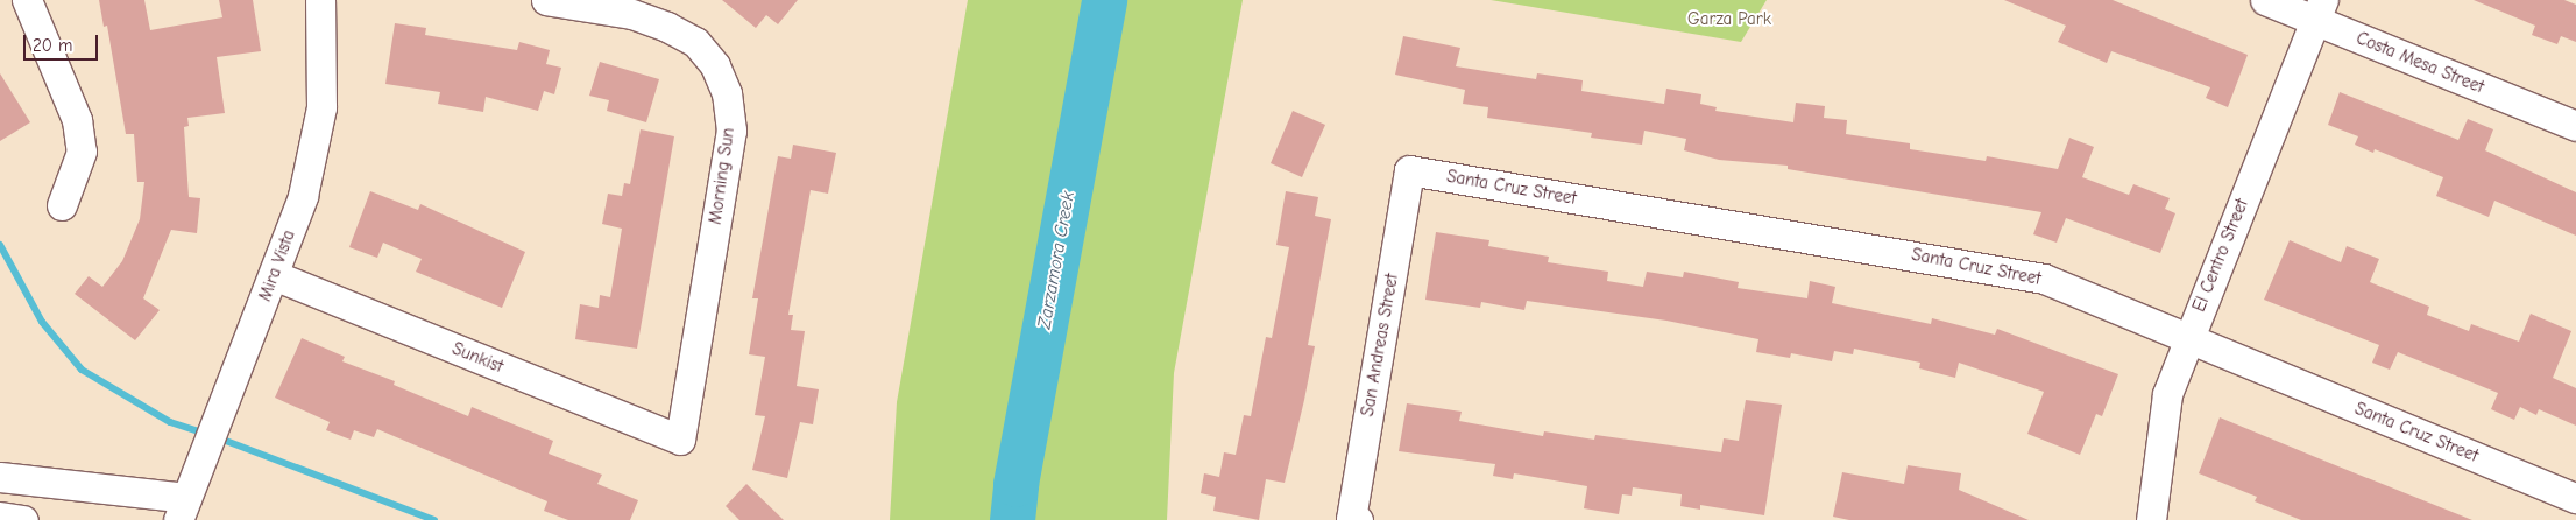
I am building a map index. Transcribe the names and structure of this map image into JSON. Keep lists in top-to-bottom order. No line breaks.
{"streets":{"street":["Costa Mesa Street","Morning Sun","Santa Cruz Street","El Centro Street","Mira Vista","San Andreas Street","Sunkist"]},"crossings":[["Costa Mesa Street","El Centro Street"],["Morning Sun","Sunkist"],["Santa Cruz Street","El Centro Street"],["Santa Cruz Street","San Andreas Street"],["Mira Vista","Sunkist"]],"water":["Zarzamora Creek"],"parks":["Garza Park"],"scale_bar":"20 m"}
